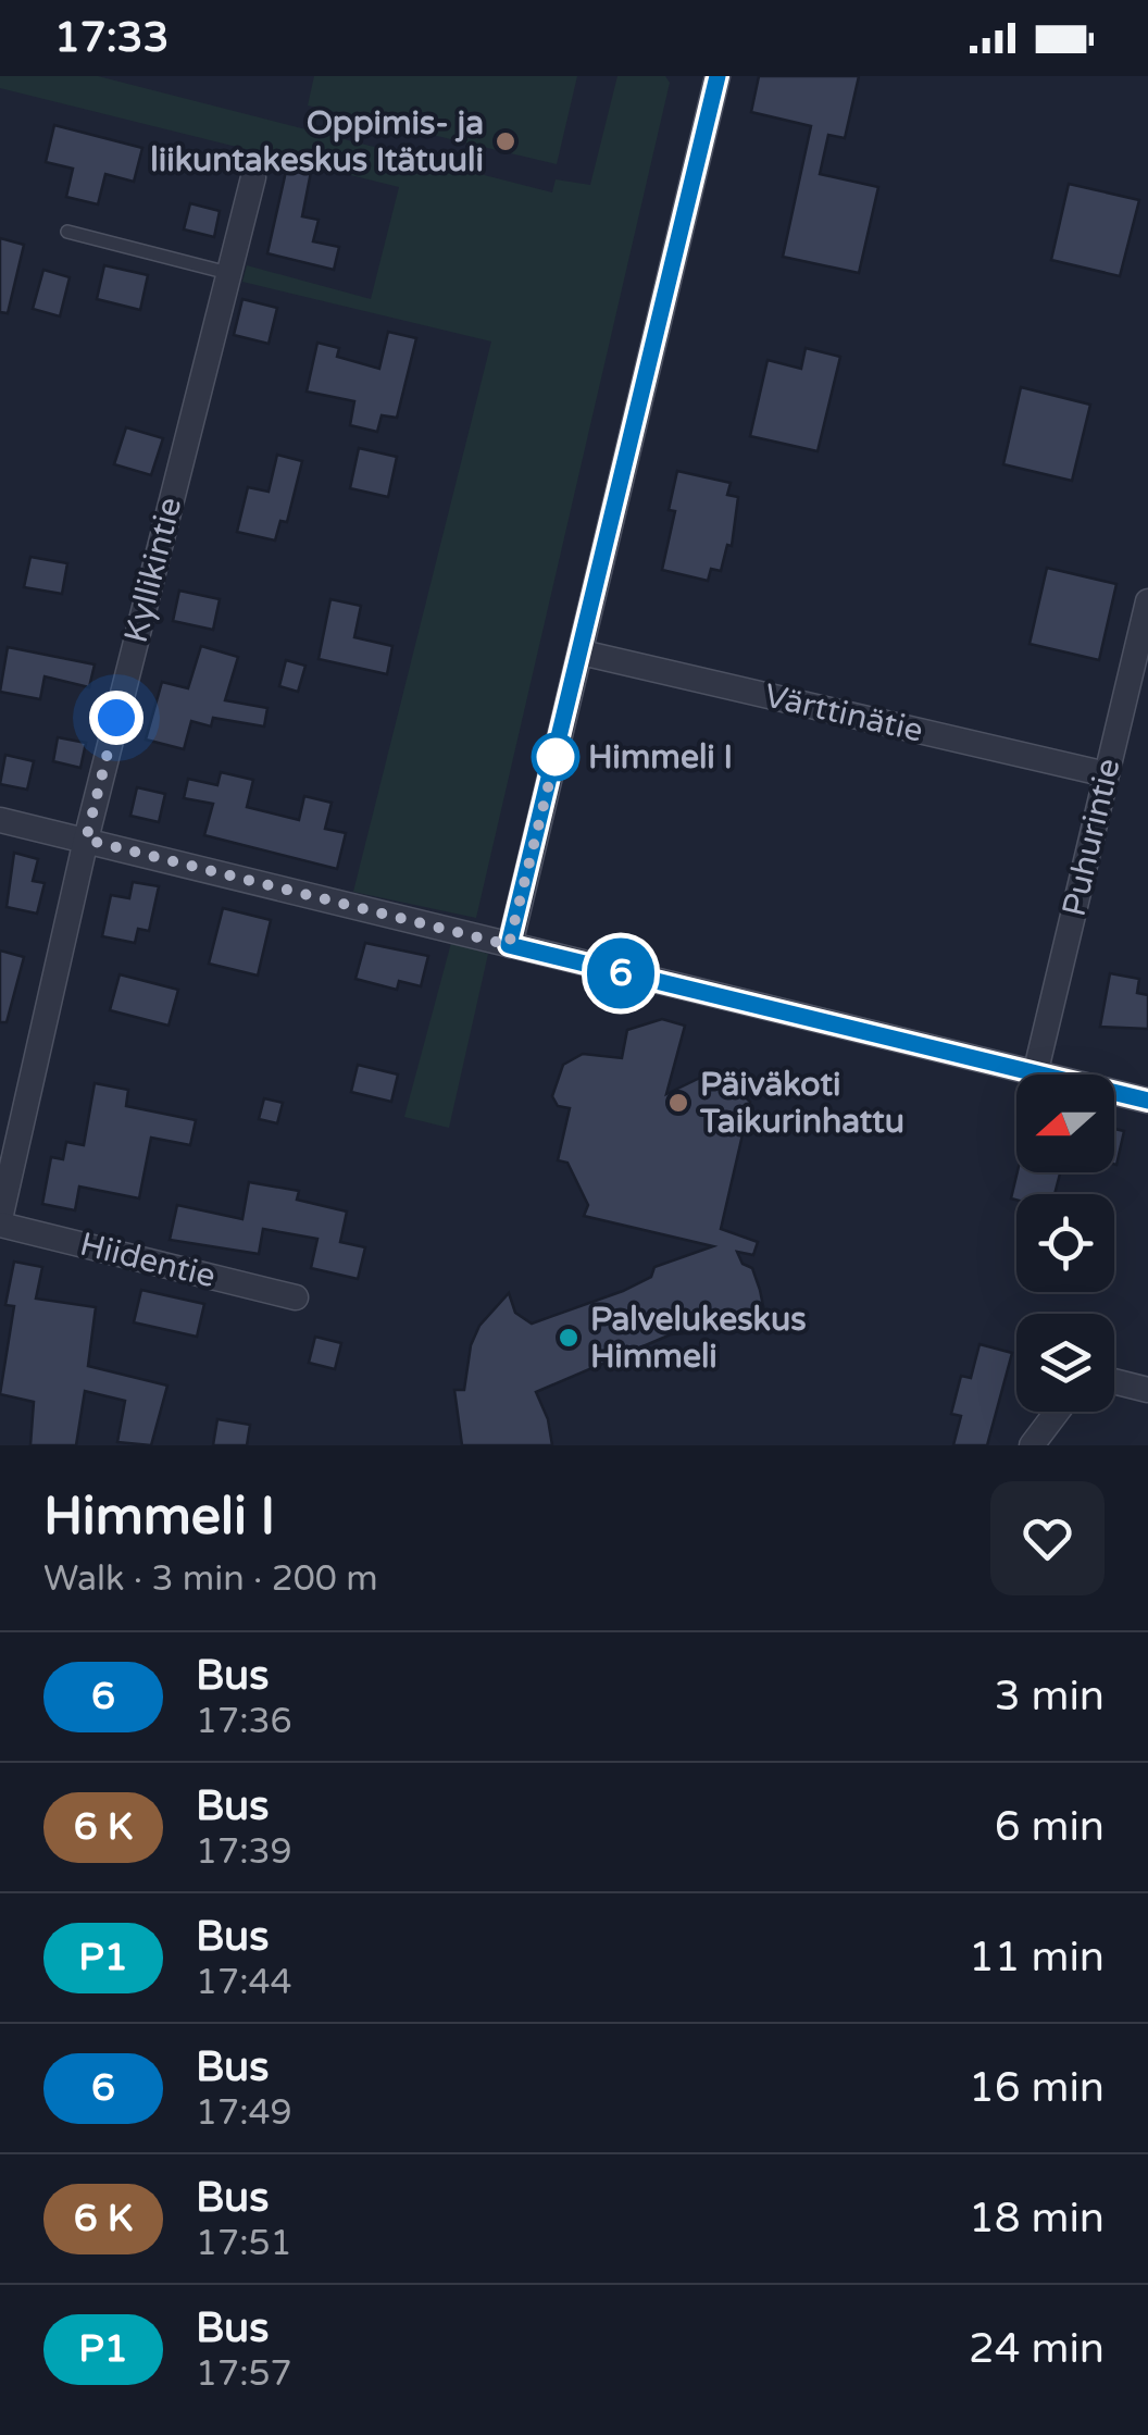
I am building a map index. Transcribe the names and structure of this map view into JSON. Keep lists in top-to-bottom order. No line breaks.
{"streets":{"street":["Kyllikintie","Värttinätie","Puhurintie","Hiidentie"]},"crossings":[["Kyllikintie","Hiidentie"],["Värttinätie","Puhurintie"]],"places":["Oppimis- ja liikuntakeskus Itätuuli","Himmeli I","Päiväkoti Taikurinhattu","Palvelukeskus Himmeli"],"lines":["bus line 6"],"north":"left","page":{"status":"17:33","on_map":"6","heading":["Himmeli I","Walk · 3 min · 200 m"],"list":[{"mark":"6","name":"Bus","note":"17:36","value":"3 min"},{"mark":"6 K","name":"Bus","note":"17:39","value":"6 min"},{"mark":"P1","name":"Bus","note":"17:44","value":"11 min"},{"mark":"6","name":"Bus","note":"17:49","value":"16 min"},{"mark":"6 K","name":"Bus","note":"17:51","value":"18 min"},{"mark":"P1","name":"Bus","note":"17:57","value":"24 min"}]}}
